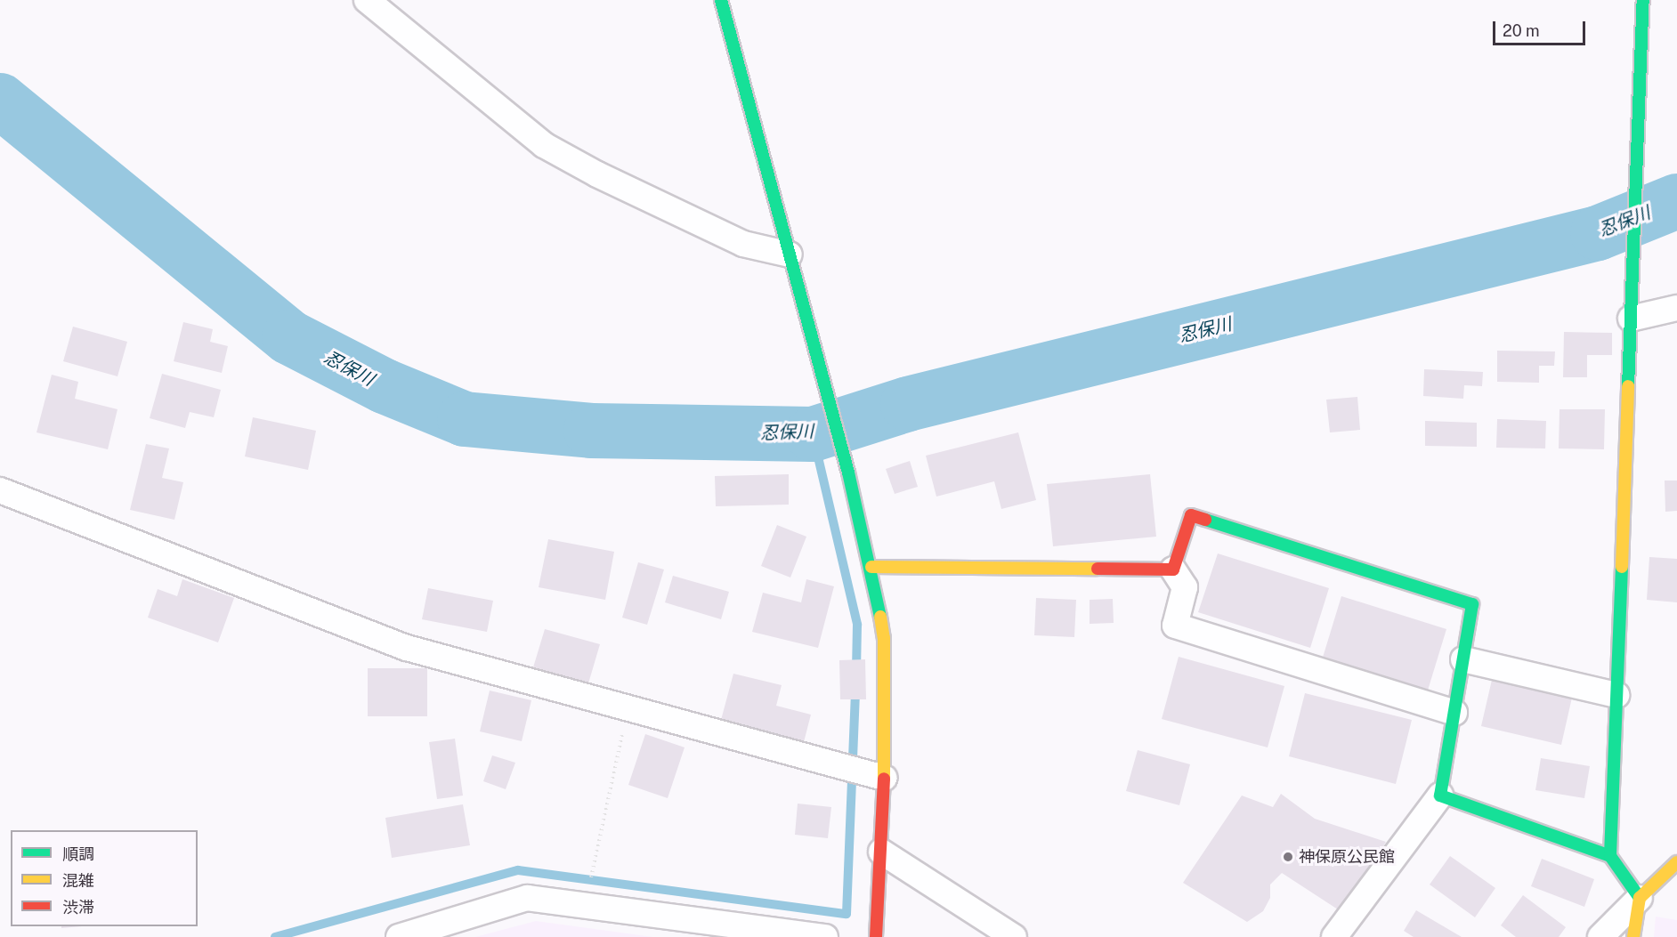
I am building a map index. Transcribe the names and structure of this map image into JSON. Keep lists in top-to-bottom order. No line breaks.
{"water":["忍保川"],"places":["神保原公民館"],"legend":["順調","混雑","渋滞"],"scale_bar":"20 m"}
